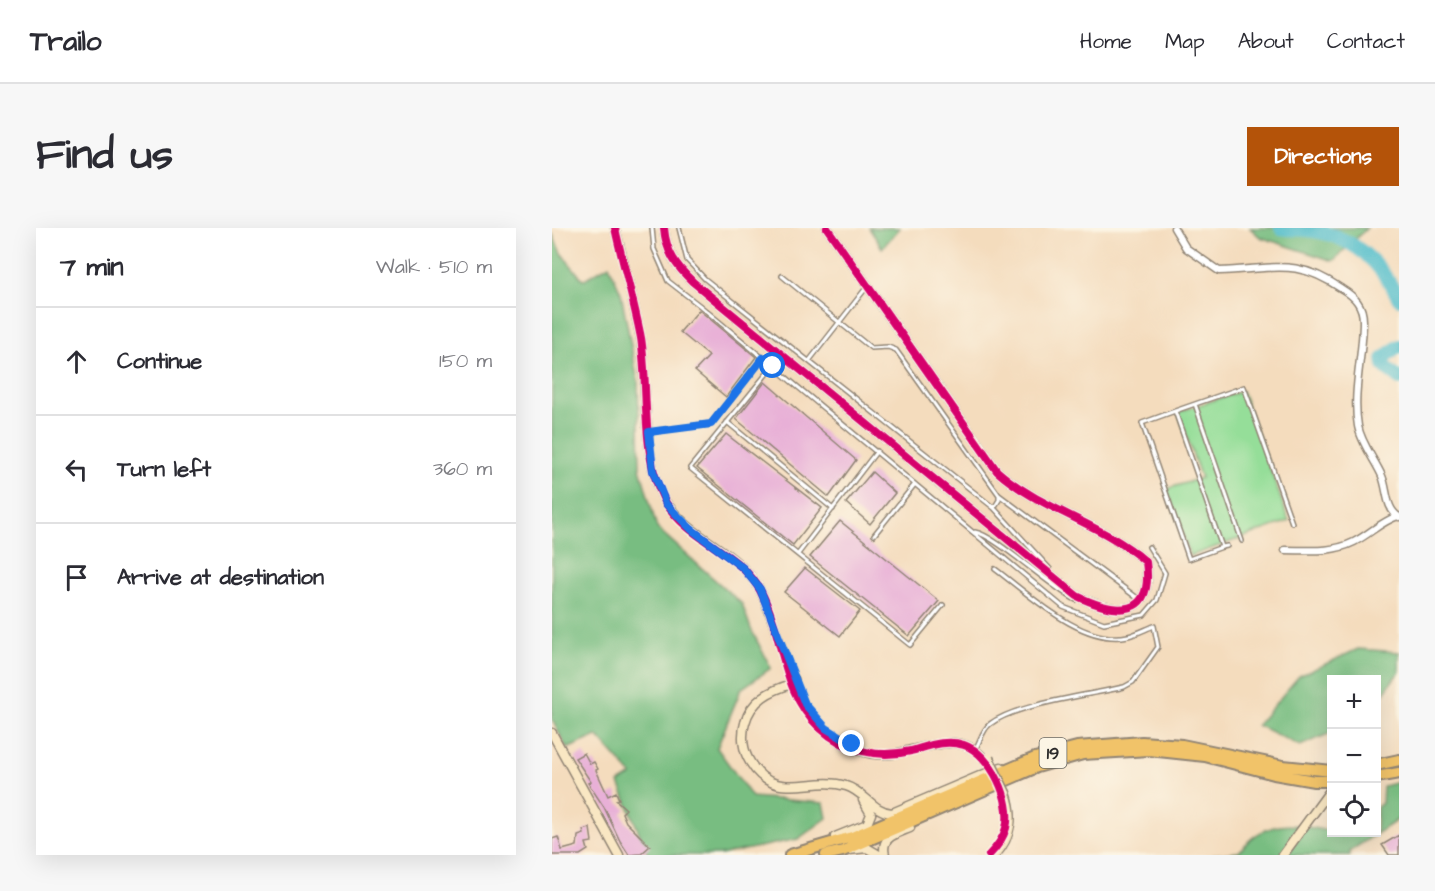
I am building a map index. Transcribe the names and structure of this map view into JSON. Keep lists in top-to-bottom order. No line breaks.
{"streets":{"highway":["19"]},"page":{"header":"Trailo","nav":["Home","Map","About","Contact"],"title":"Find us","buttons":"Directions","heading":["7 min","Walk · 510 m"],"list":[["Continue","150 m"],["Turn left","360 m"],"Arrive at destination"],"map_buttons":["+","−"]}}
